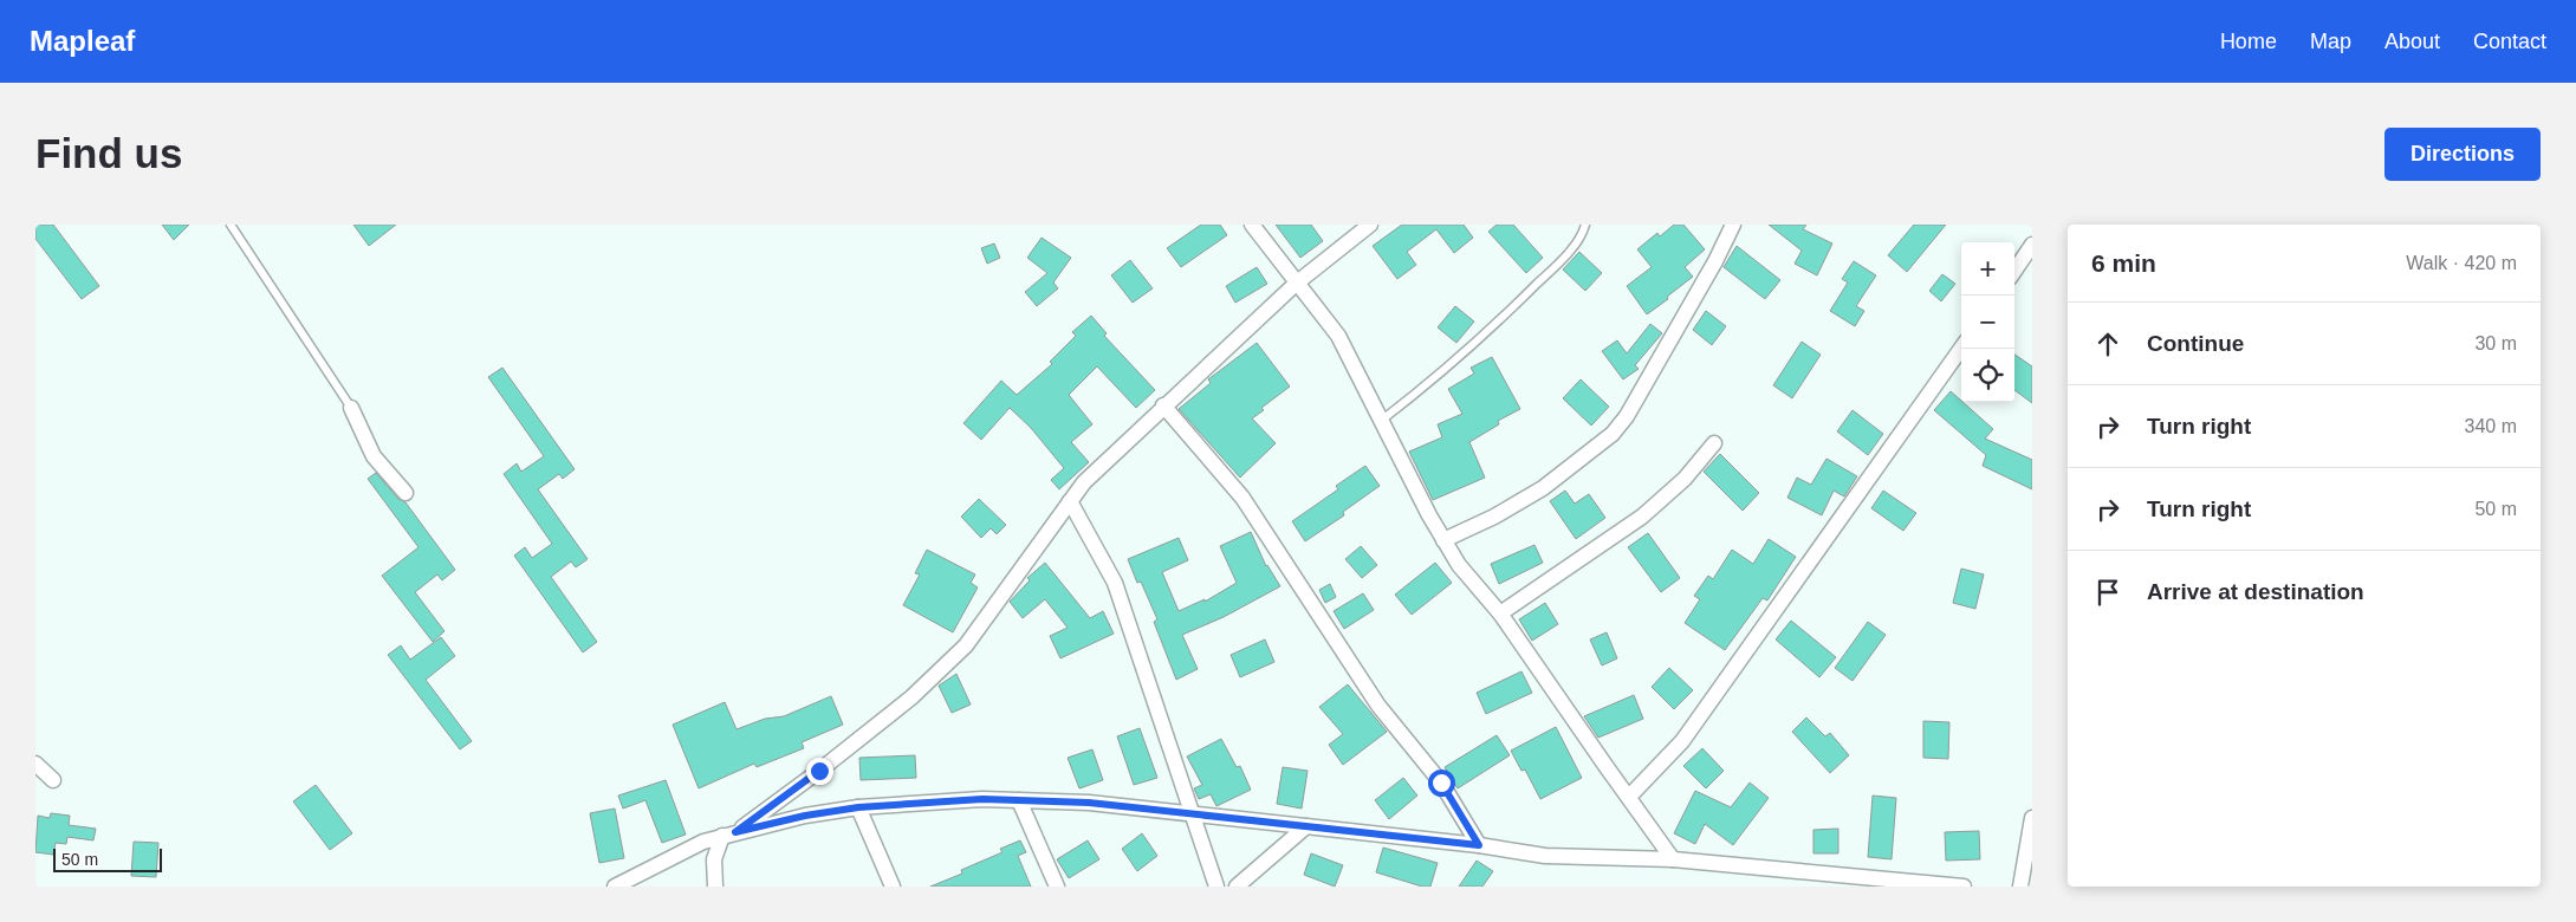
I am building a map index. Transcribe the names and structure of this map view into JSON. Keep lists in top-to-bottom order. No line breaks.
{"scale_bar":"50 m","page":{"header":"Mapleaf","nav":["Home","Map","About","Contact"],"buttons":"Directions","title":"Find us","heading":["6 min","Walk · 420 m"],"map_buttons":["+","−"],"list":[["Continue","30 m"],["Turn right","340 m"],["Turn right","50 m"],"Arrive at destination"],"scale":"50 m"}}
